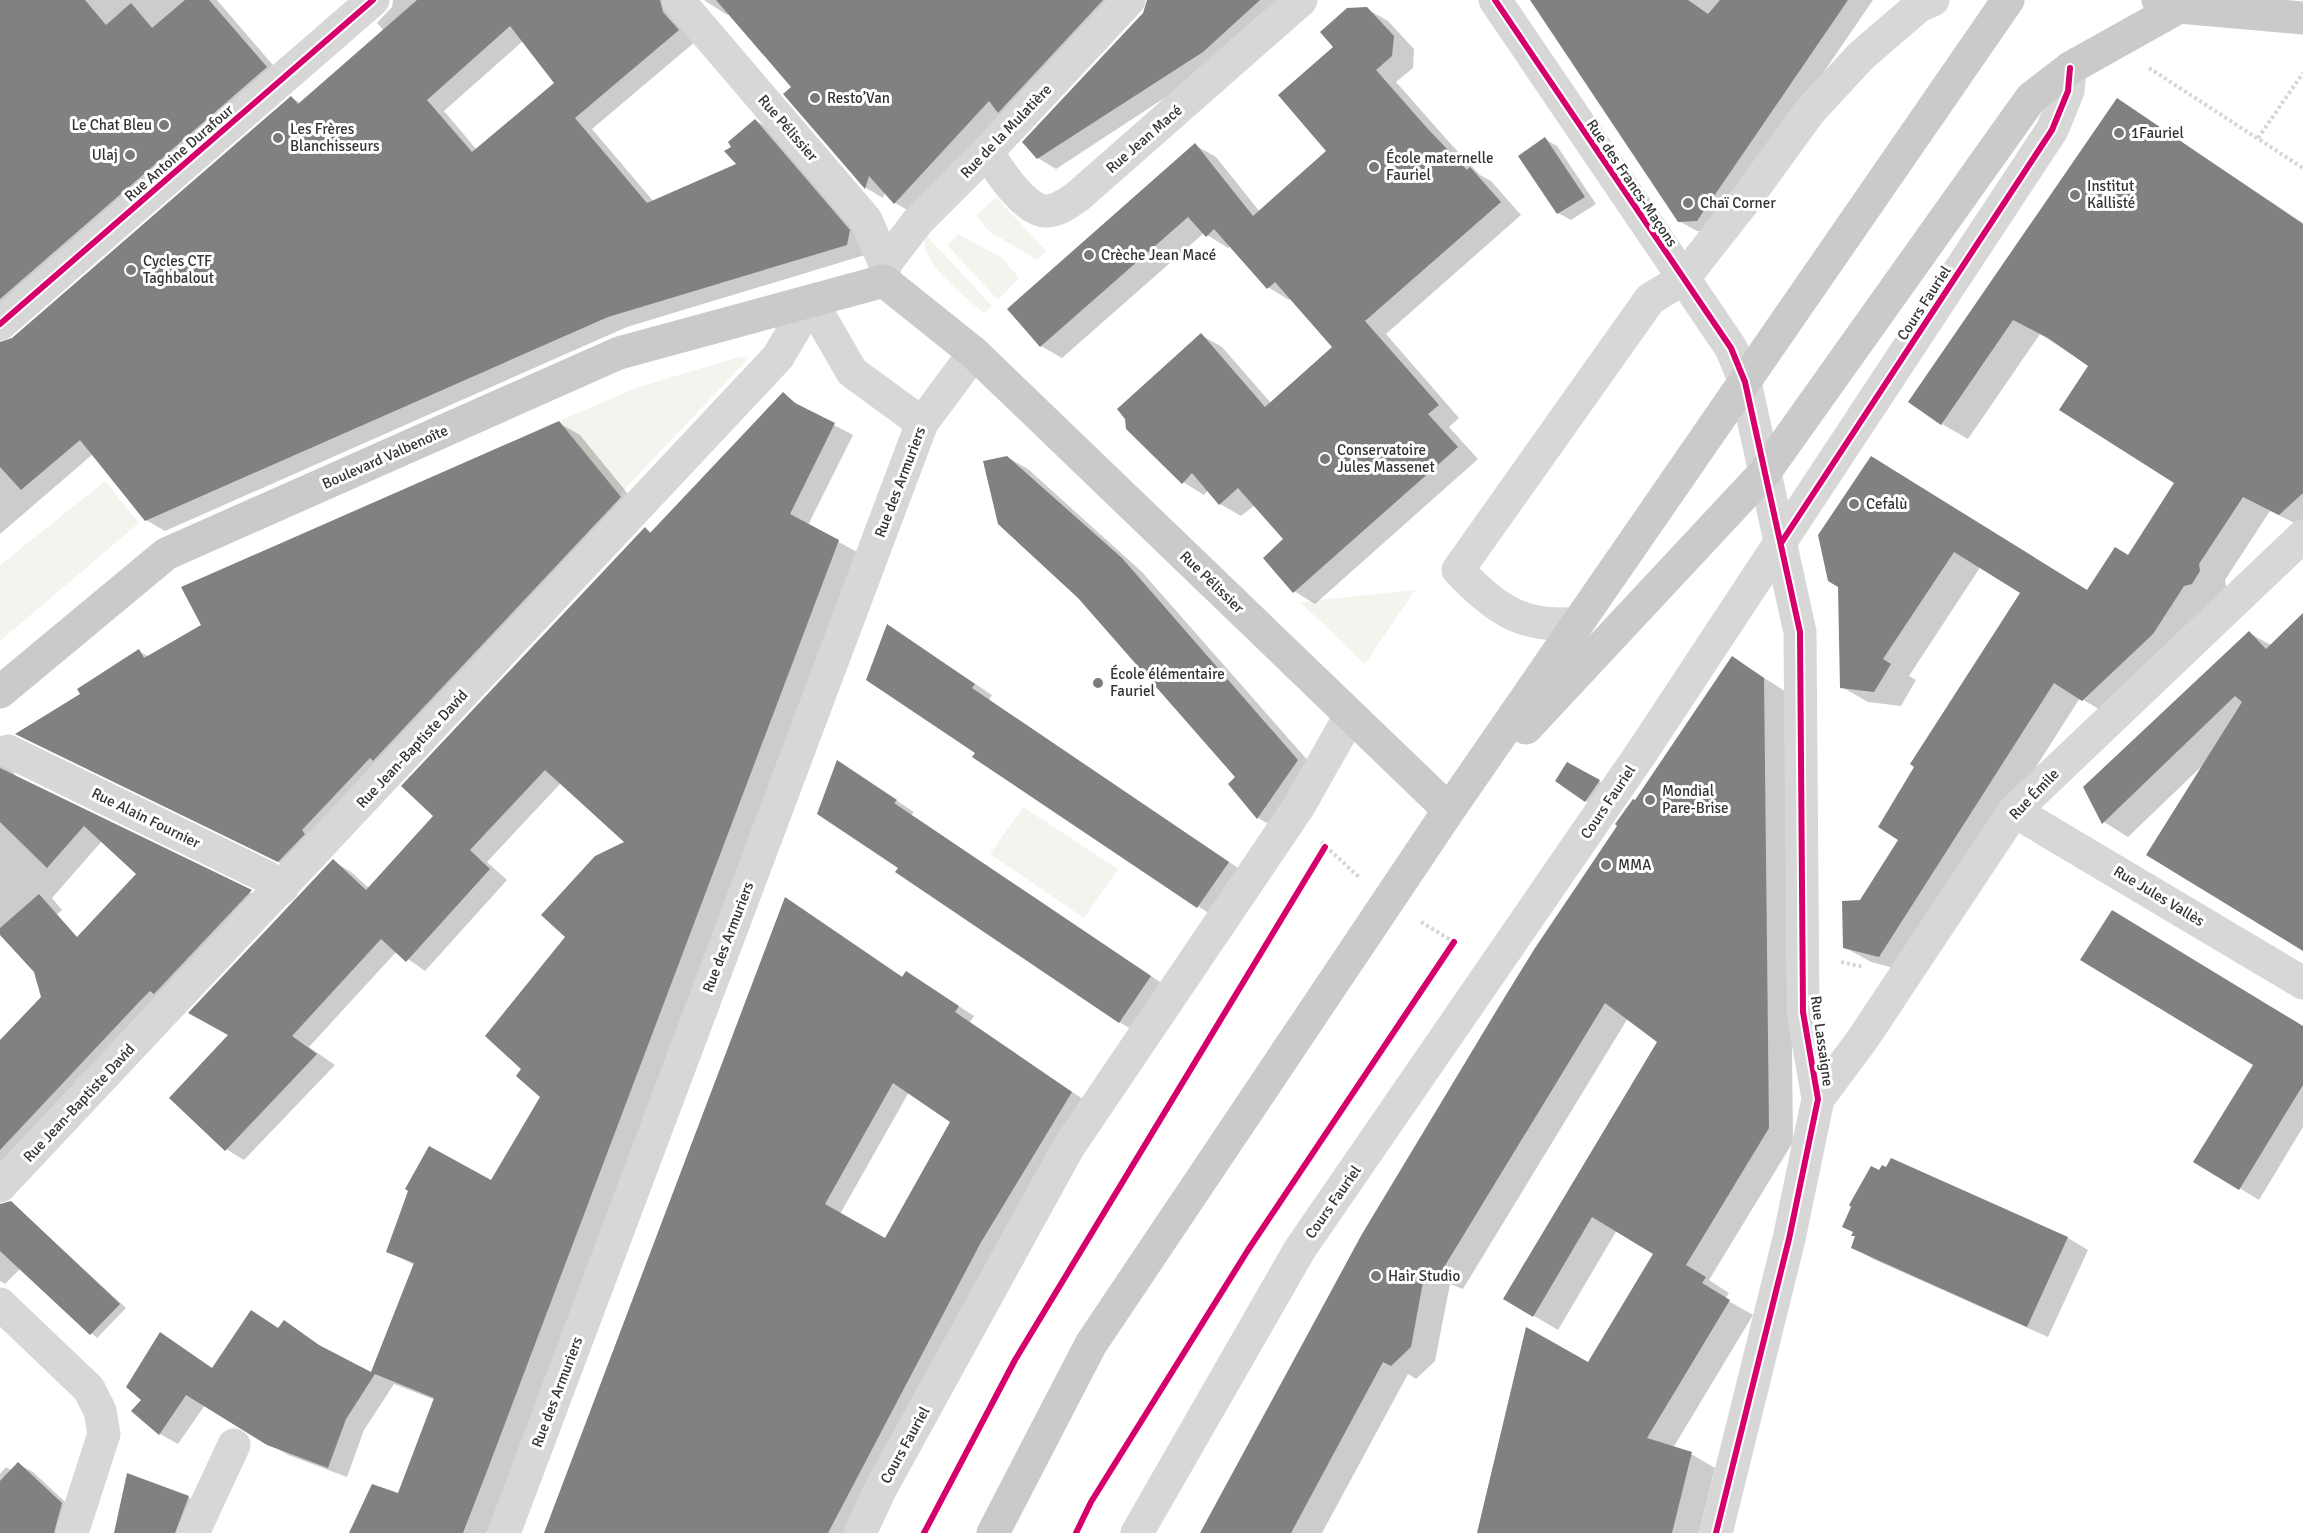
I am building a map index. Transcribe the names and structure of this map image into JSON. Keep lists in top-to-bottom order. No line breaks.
{"streets":{"main road":["Rue Pélissier","Cours Fauriel","Boulevard Valbenoîte"],"street":["Rue de la Mulatière","Rue Jean Macé","Rue Antoine Durafour","Rue des Francs-Maçons","Rue des Armuriers","Rue Jean-Baptiste David","Rue Émile","Rue Alain Fournier","Rue Jules Vallès","Rue Lassaigne"]},"crossings":[["Rue Pélissier","Rue de la Mulatière"],["Rue Pélissier","Cours Fauriel"],["Rue Pélissier","Boulevard Valbenoîte"],["Rue Pélissier","Rue des Armuriers"],["Rue de la Mulatière","Rue Jean Macé"],["Rue de la Mulatière","Boulevard Valbenoîte"],["Rue des Francs-Maçons","Cours Fauriel"],["Cours Fauriel","Rue Lassaigne"],["Boulevard Valbenoîte","Rue Jean-Baptiste David"],["Rue Jean-Baptiste David","Rue Alain Fournier"],["Rue Émile","Rue Jules Vallès"],["Rue Émile","Rue Lassaigne"]],"places":["Resto’Van","Le Chat Bleu","1Fauriel","Les Frères Blanchisseurs","Ulaj","École maternelle Fauriel","Institut Kallisté","Chaï Corner","Crèche Jean Macé","Cycles CTF Taghbalout","Conservatoire Jules Massenet","Cefalù","École élémentaire Fauriel","Mondial Pare-Brise","MMA","Hair Studio"]}
